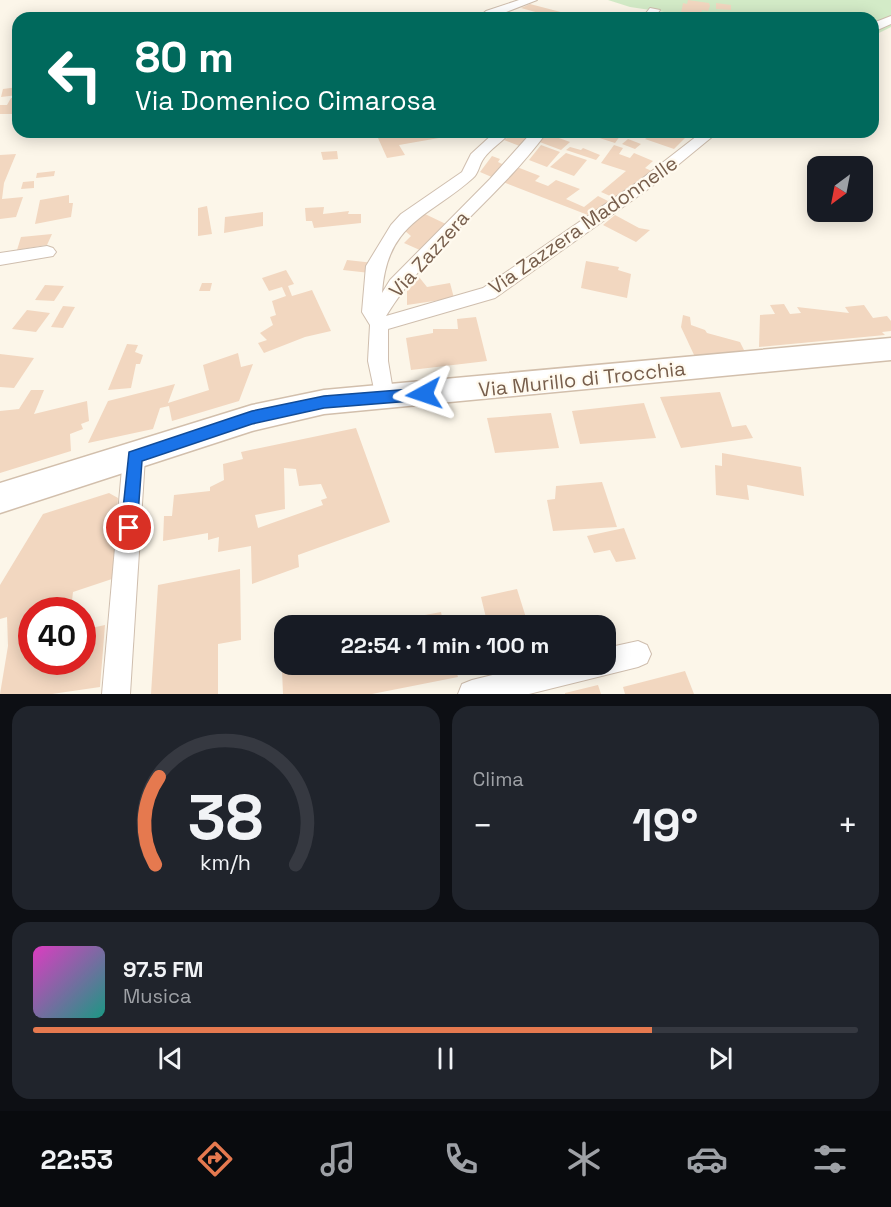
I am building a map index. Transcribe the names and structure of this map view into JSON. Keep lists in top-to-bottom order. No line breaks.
{"streets":{"street":["Via Zazzera Madonnelle","Via Zazzera","Via Murillo di Trocchia"]},"crossings":[["Via Zazzera Madonnelle","Via Zazzera"]],"north":"bottom left","page":{"turn":["80 m","Via Domenico Cimarosa"],"limit":"40","trip":"22:54 · 1 min · 100 m","tile":"Clima","heat":["−","19°","+"],"song":["97.5 FM","Musica"],"tabs":"22:53","gauge":["38","km/h"]}}
